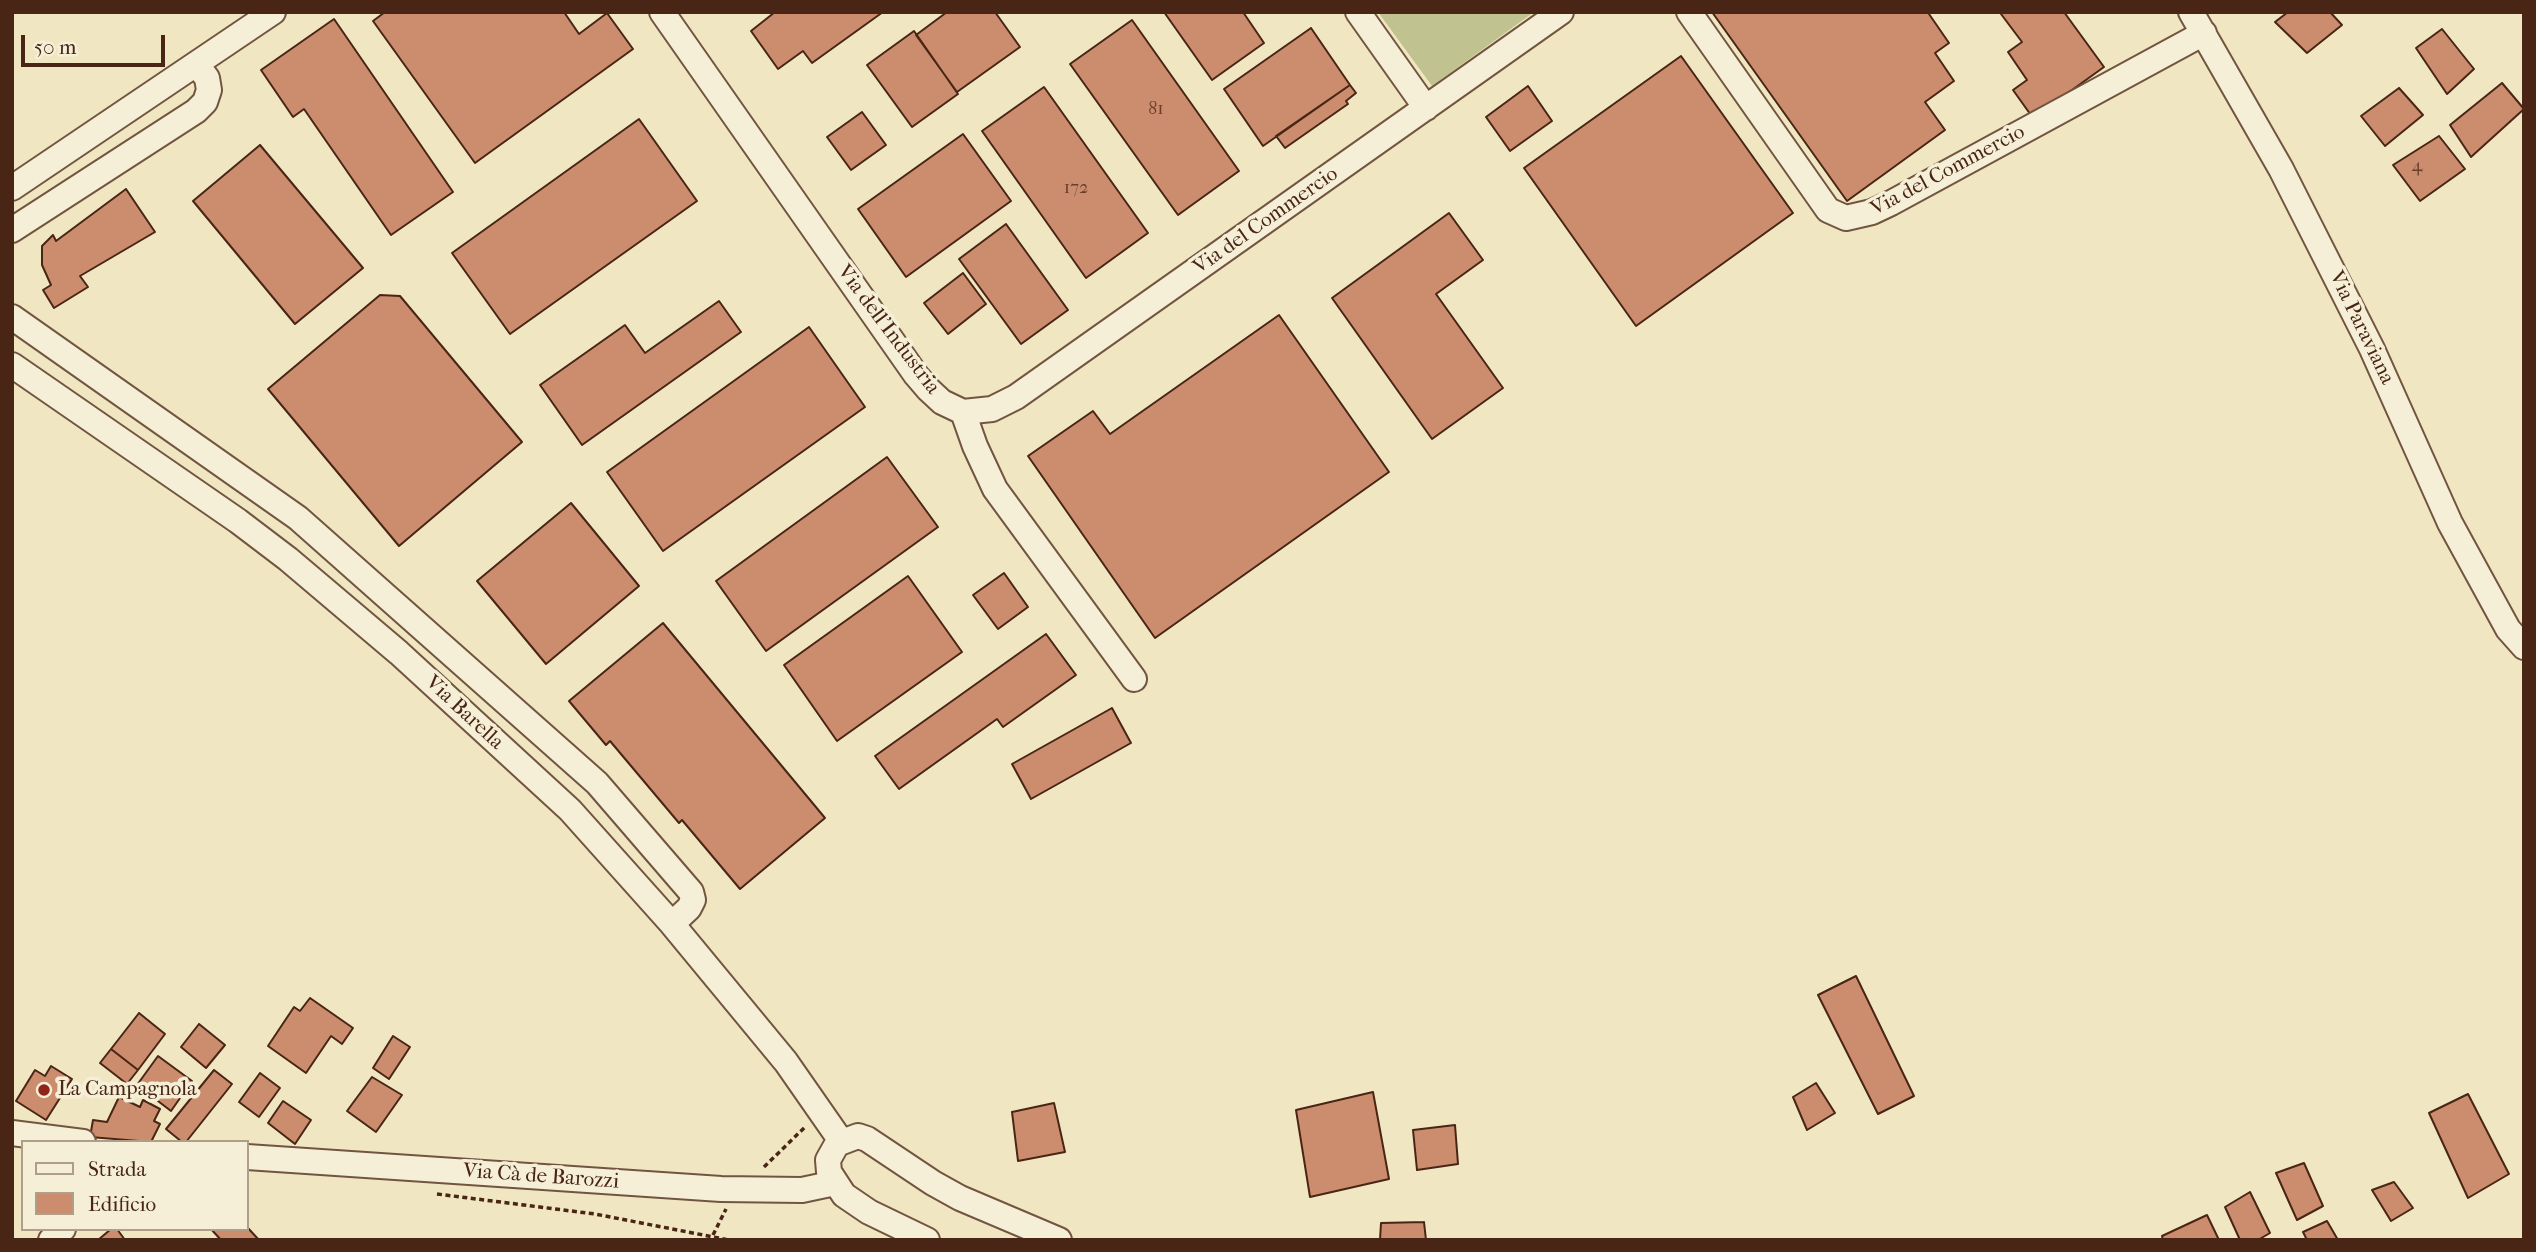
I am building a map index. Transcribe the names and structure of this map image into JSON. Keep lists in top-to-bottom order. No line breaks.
{"streets":{"street":["Via del Commercio","Via Paraviana","Via dell’Industria","Via Barella","Via Cà de Barozzi"]},"crossings":[["Via del Commercio","Via Paraviana"],["Via del Commercio","Via dell’Industria"]],"places":["La Campagnola"],"house_numbers":["81","4","172"],"legend":["Strada","Edificio"],"scale_bar":"50 m"}
